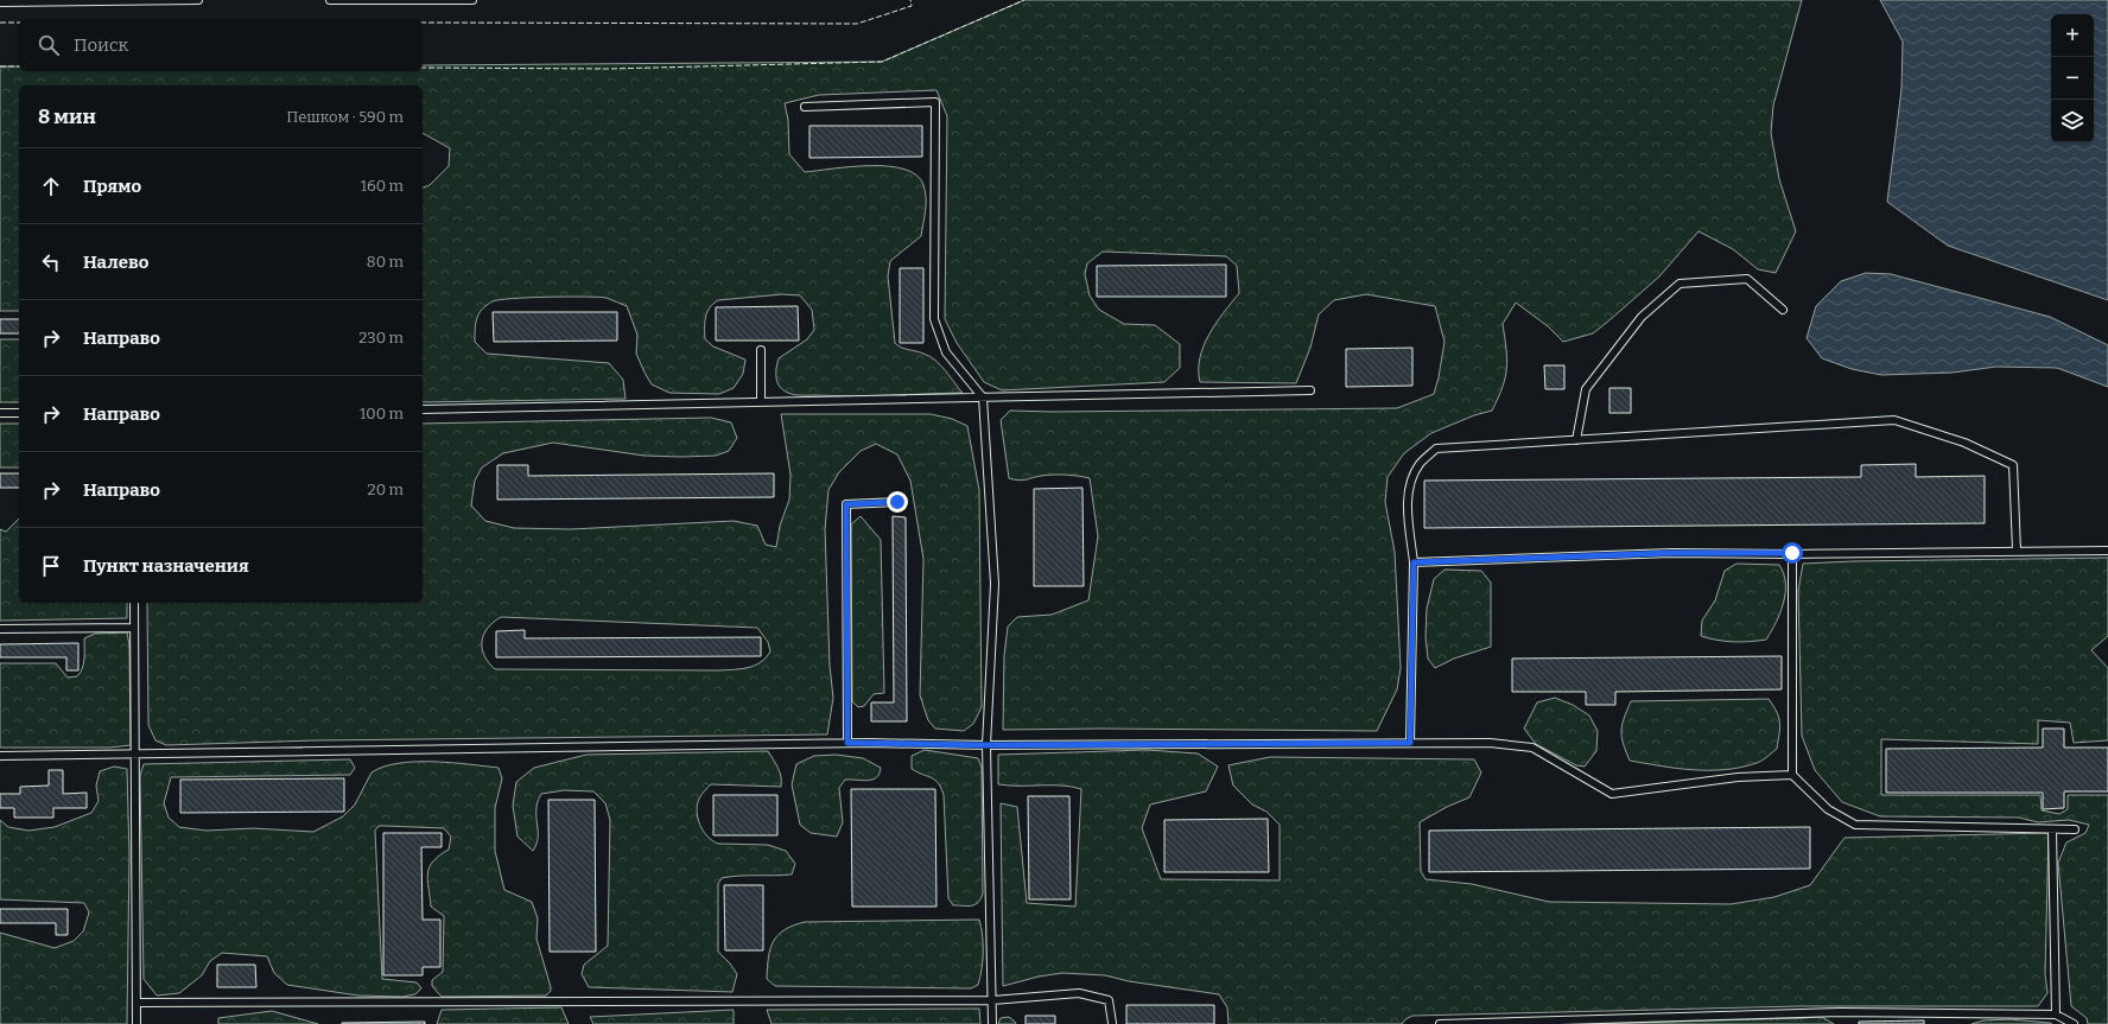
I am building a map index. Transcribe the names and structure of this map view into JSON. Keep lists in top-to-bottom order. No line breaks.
{"page":{"map_buttons":["+","−"],"search":"Поиск","heading":["8 мин","Пешком · 590 m"],"list":[["Прямо","160 m"],["Налево","80 m"],["Направо","230 m"],["Направо","100 m"],["Направо","20 m"],"Пункт назначения"]}}
